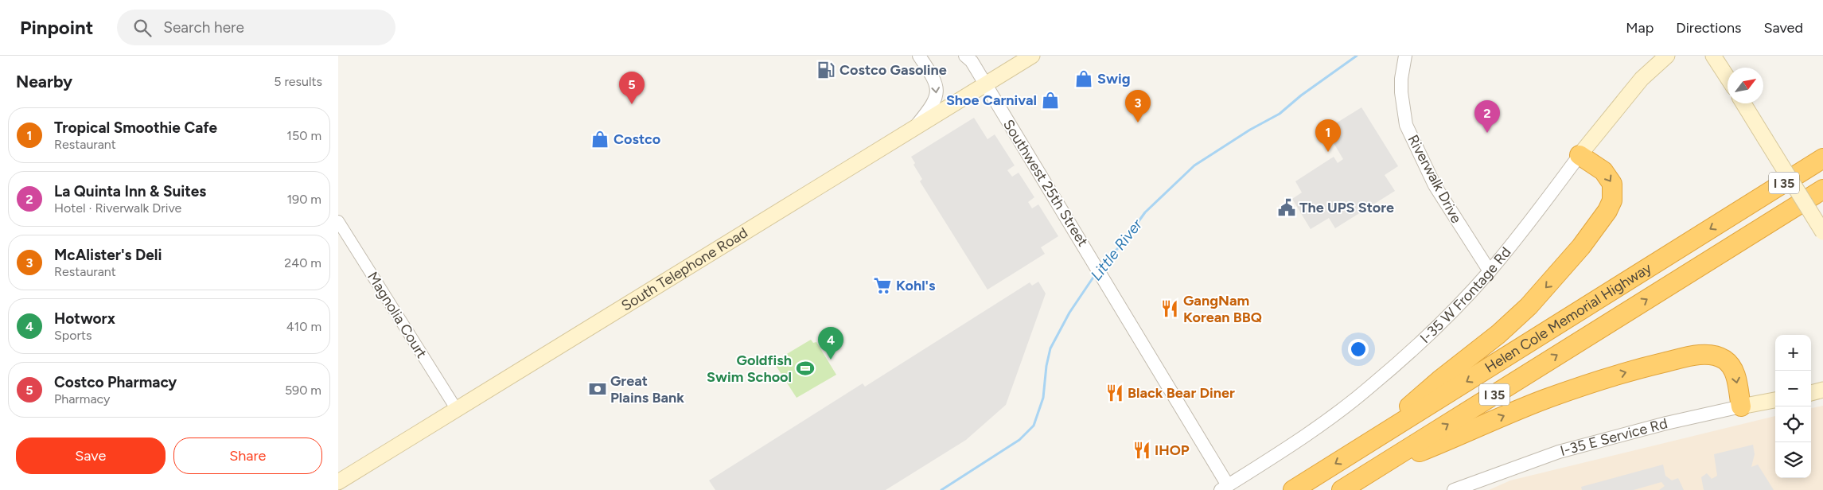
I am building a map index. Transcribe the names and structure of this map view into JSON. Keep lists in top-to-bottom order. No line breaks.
{"streets":{"highway":["I 35","Helen Cole Memorial Highway"],"main road":["South Telephone Road","I-35 W Frontage Rd","I-35 E Service Rd"],"street":["Riverwalk Drive","Southwest 25th Street","Magnolia Court"]},"crossings":[["Riverwalk Drive","I-35 W Frontage Rd"],["Southwest 25th Street","South Telephone Road"],["Southwest 25th Street","I-35 W Frontage Rd"],["South Telephone Road","Magnolia Court"]],"water":["Little River"],"places":{"fuel station":["Costco Gasoline"],"shop":["Swig","Shoe Carnival","Costco"],"public building":["The UPS Store"],"supermarket":["Kohl's"],"restaurant":["GangNam Korean BBQ","Black Bear Diner","IHOP"],"sports":["Goldfish Swim School"],"bank":["Great Plains Bank"]},"north":"top right","page":{"header":"Pinpoint","search":"Search here","nav":["Map","Directions","Saved"],"heading":["Nearby","5 results"],"pins":["5","3","2","1","4"],"list":[{"mark":"1","name":"Tropical Smoothie Cafe","note":"Restaurant","value":"150 m"},{"mark":"2","name":"La Quinta Inn & Suites","note":"Hotel · Riverwalk Drive","value":"190 m"},{"mark":"3","name":"McAlister's Deli","note":"Restaurant","value":"240 m"},{"mark":"4","name":"Hotworx","note":"Sports","value":"410 m"},{"mark":"5","name":"Costco Pharmacy","note":"Pharmacy","value":"590 m"}],"map_buttons":["+","−"],"buttons":["Save","Share"]}}
